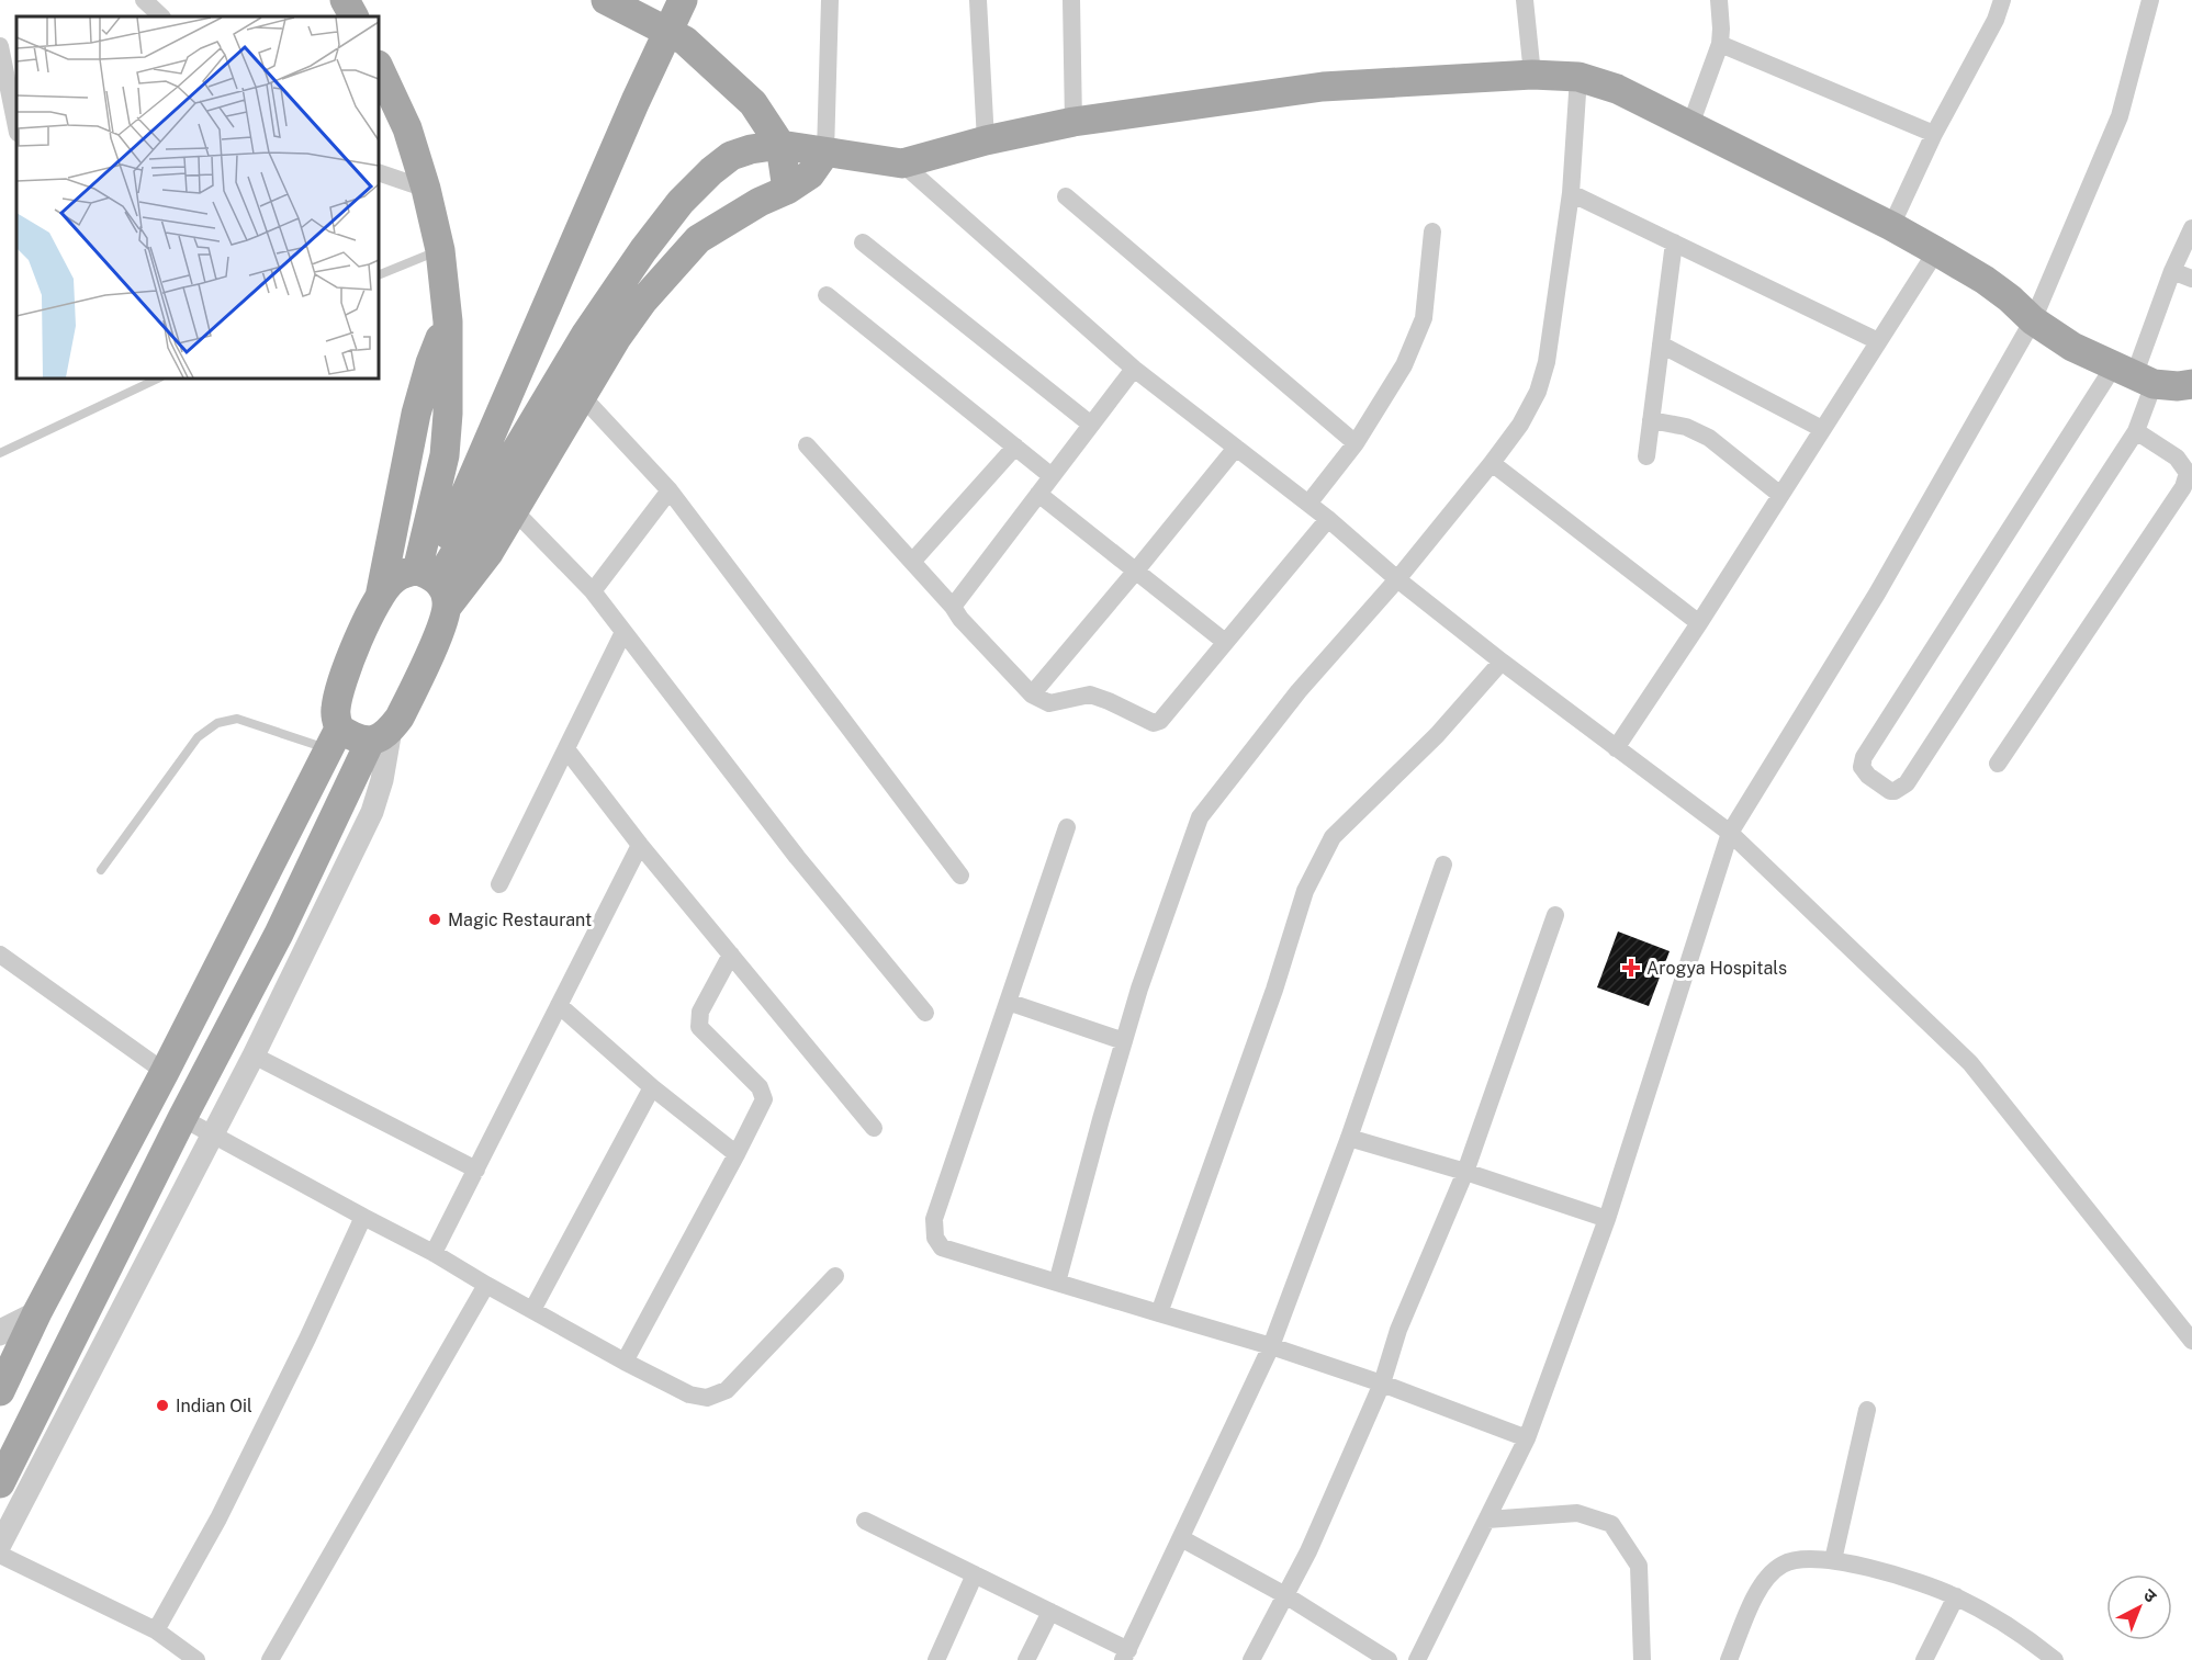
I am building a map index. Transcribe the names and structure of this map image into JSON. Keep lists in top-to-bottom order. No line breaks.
{"places":{"other":["Magic Restaurant","Indian Oil"],"health":["Arogya Hospitals"]},"north":"top right"}
